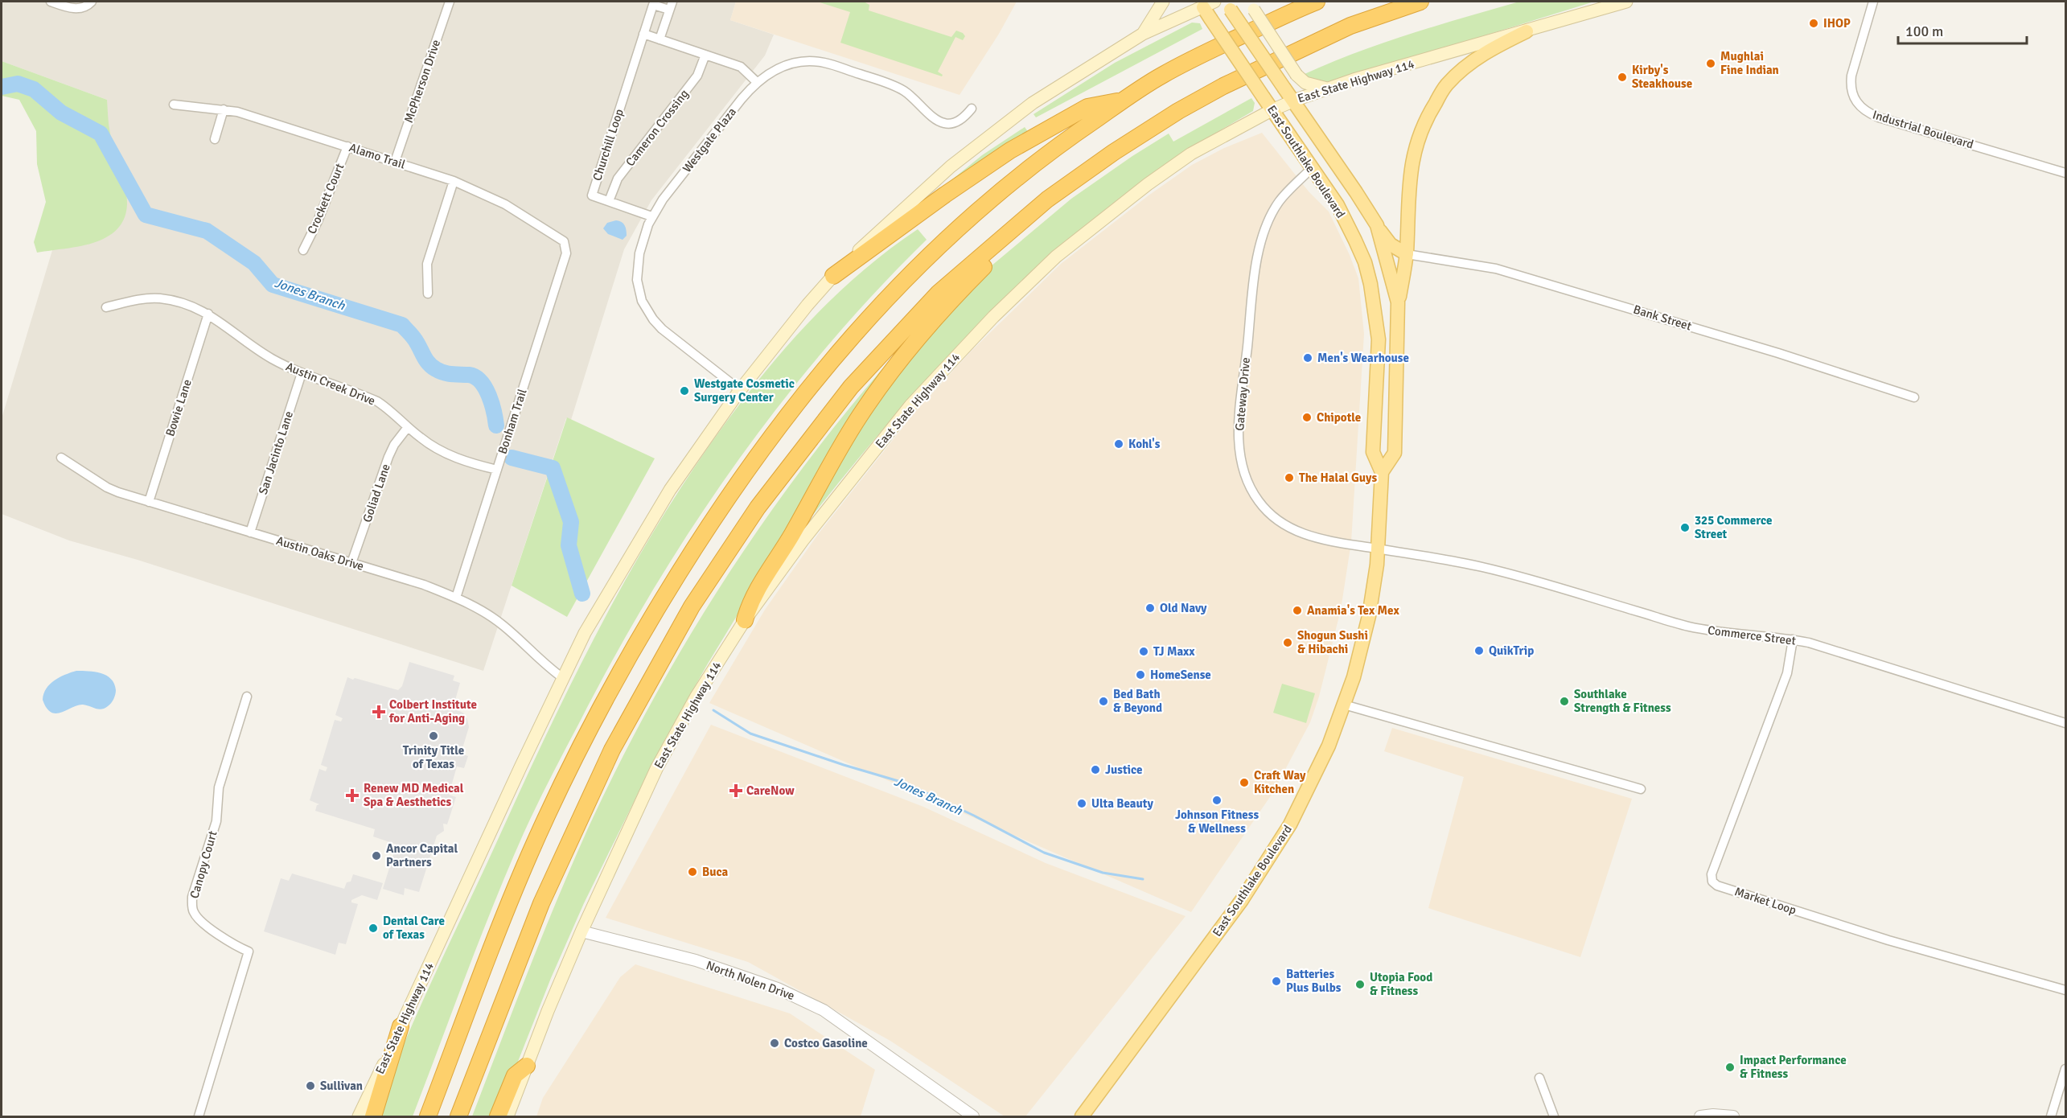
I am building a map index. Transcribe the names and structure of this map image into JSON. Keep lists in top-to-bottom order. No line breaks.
{"streets":{"main road":["East State Highway 114","East Southlake Boulevard"],"street":["McPherson Drive","Cameron Crossing","Industrial Boulevard","Westgate Plaza","Churchill Loop","Alamo Trail","Crockett Court","Bank Street","Austin Creek Drive","Gateway Drive","Bowie Lane","Bonham Trail","San Jacinto Lane","Goliad Lane","Austin Oaks Drive","Commerce Street","Canopy Court","Market Loop","North Nolen Drive"]},"crossings":[["McPherson Drive","Alamo Trail"],["East State Highway 114","Westgate Plaza"],["East State Highway 114","East Southlake Boulevard"],["East State Highway 114","Austin Oaks Drive"],["East State Highway 114","North Nolen Drive"],["Cameron Crossing","Churchill Loop"],["Westgate Plaza","Churchill Loop"],["Alamo Trail","Crockett Court"],["Alamo Trail","Bonham Trail"],["East Southlake Boulevard","Gateway Drive"],["East Southlake Boulevard","Commerce Street"],["Austin Creek Drive","Bowie Lane"],["Austin Creek Drive","Bonham Trail"],["Austin Creek Drive","San Jacinto Lane"],["Austin Creek Drive","Goliad Lane"],["Gateway Drive","Commerce Street"],["Bowie Lane","Austin Oaks Drive"],["Bonham Trail","Austin Oaks Drive"],["San Jacinto Lane","Austin Oaks Drive"],["Goliad Lane","Austin Oaks Drive"],["Commerce Street","Market Loop"]],"water":["Jones Branch"],"places":{"other":["IHOP","Mughlai Fine Indian","Kirby's Steakhouse","Men's Wearhouse","Westgate Cosmetic Surgery Center","Chipotle","Kohl's","The Halal Guys","325 Commerce Street","Old Navy","Anamia's Tex Mex","Shogun Sushi & Hibachi","QuikTrip","TJ Maxx","HomeSense","Bed Bath & Beyond","Southlake Strength & Fitness","Trinity Title of Texas","Justice","Craft Way Kitchen","Johnson Fitness & Wellness","Ulta Beauty","Ancor Capital Partners","Buca","Dental Care of Texas","Batteries Plus Bulbs","Utopia Food & Fitness","Costco Gasoline","Impact Performance & Fitness","Sullivan"],"health":["Colbert Institute for Anti-Aging","CareNow","Renew MD Medical Spa & Aesthetics"]},"scale_bar":"100 m"}
